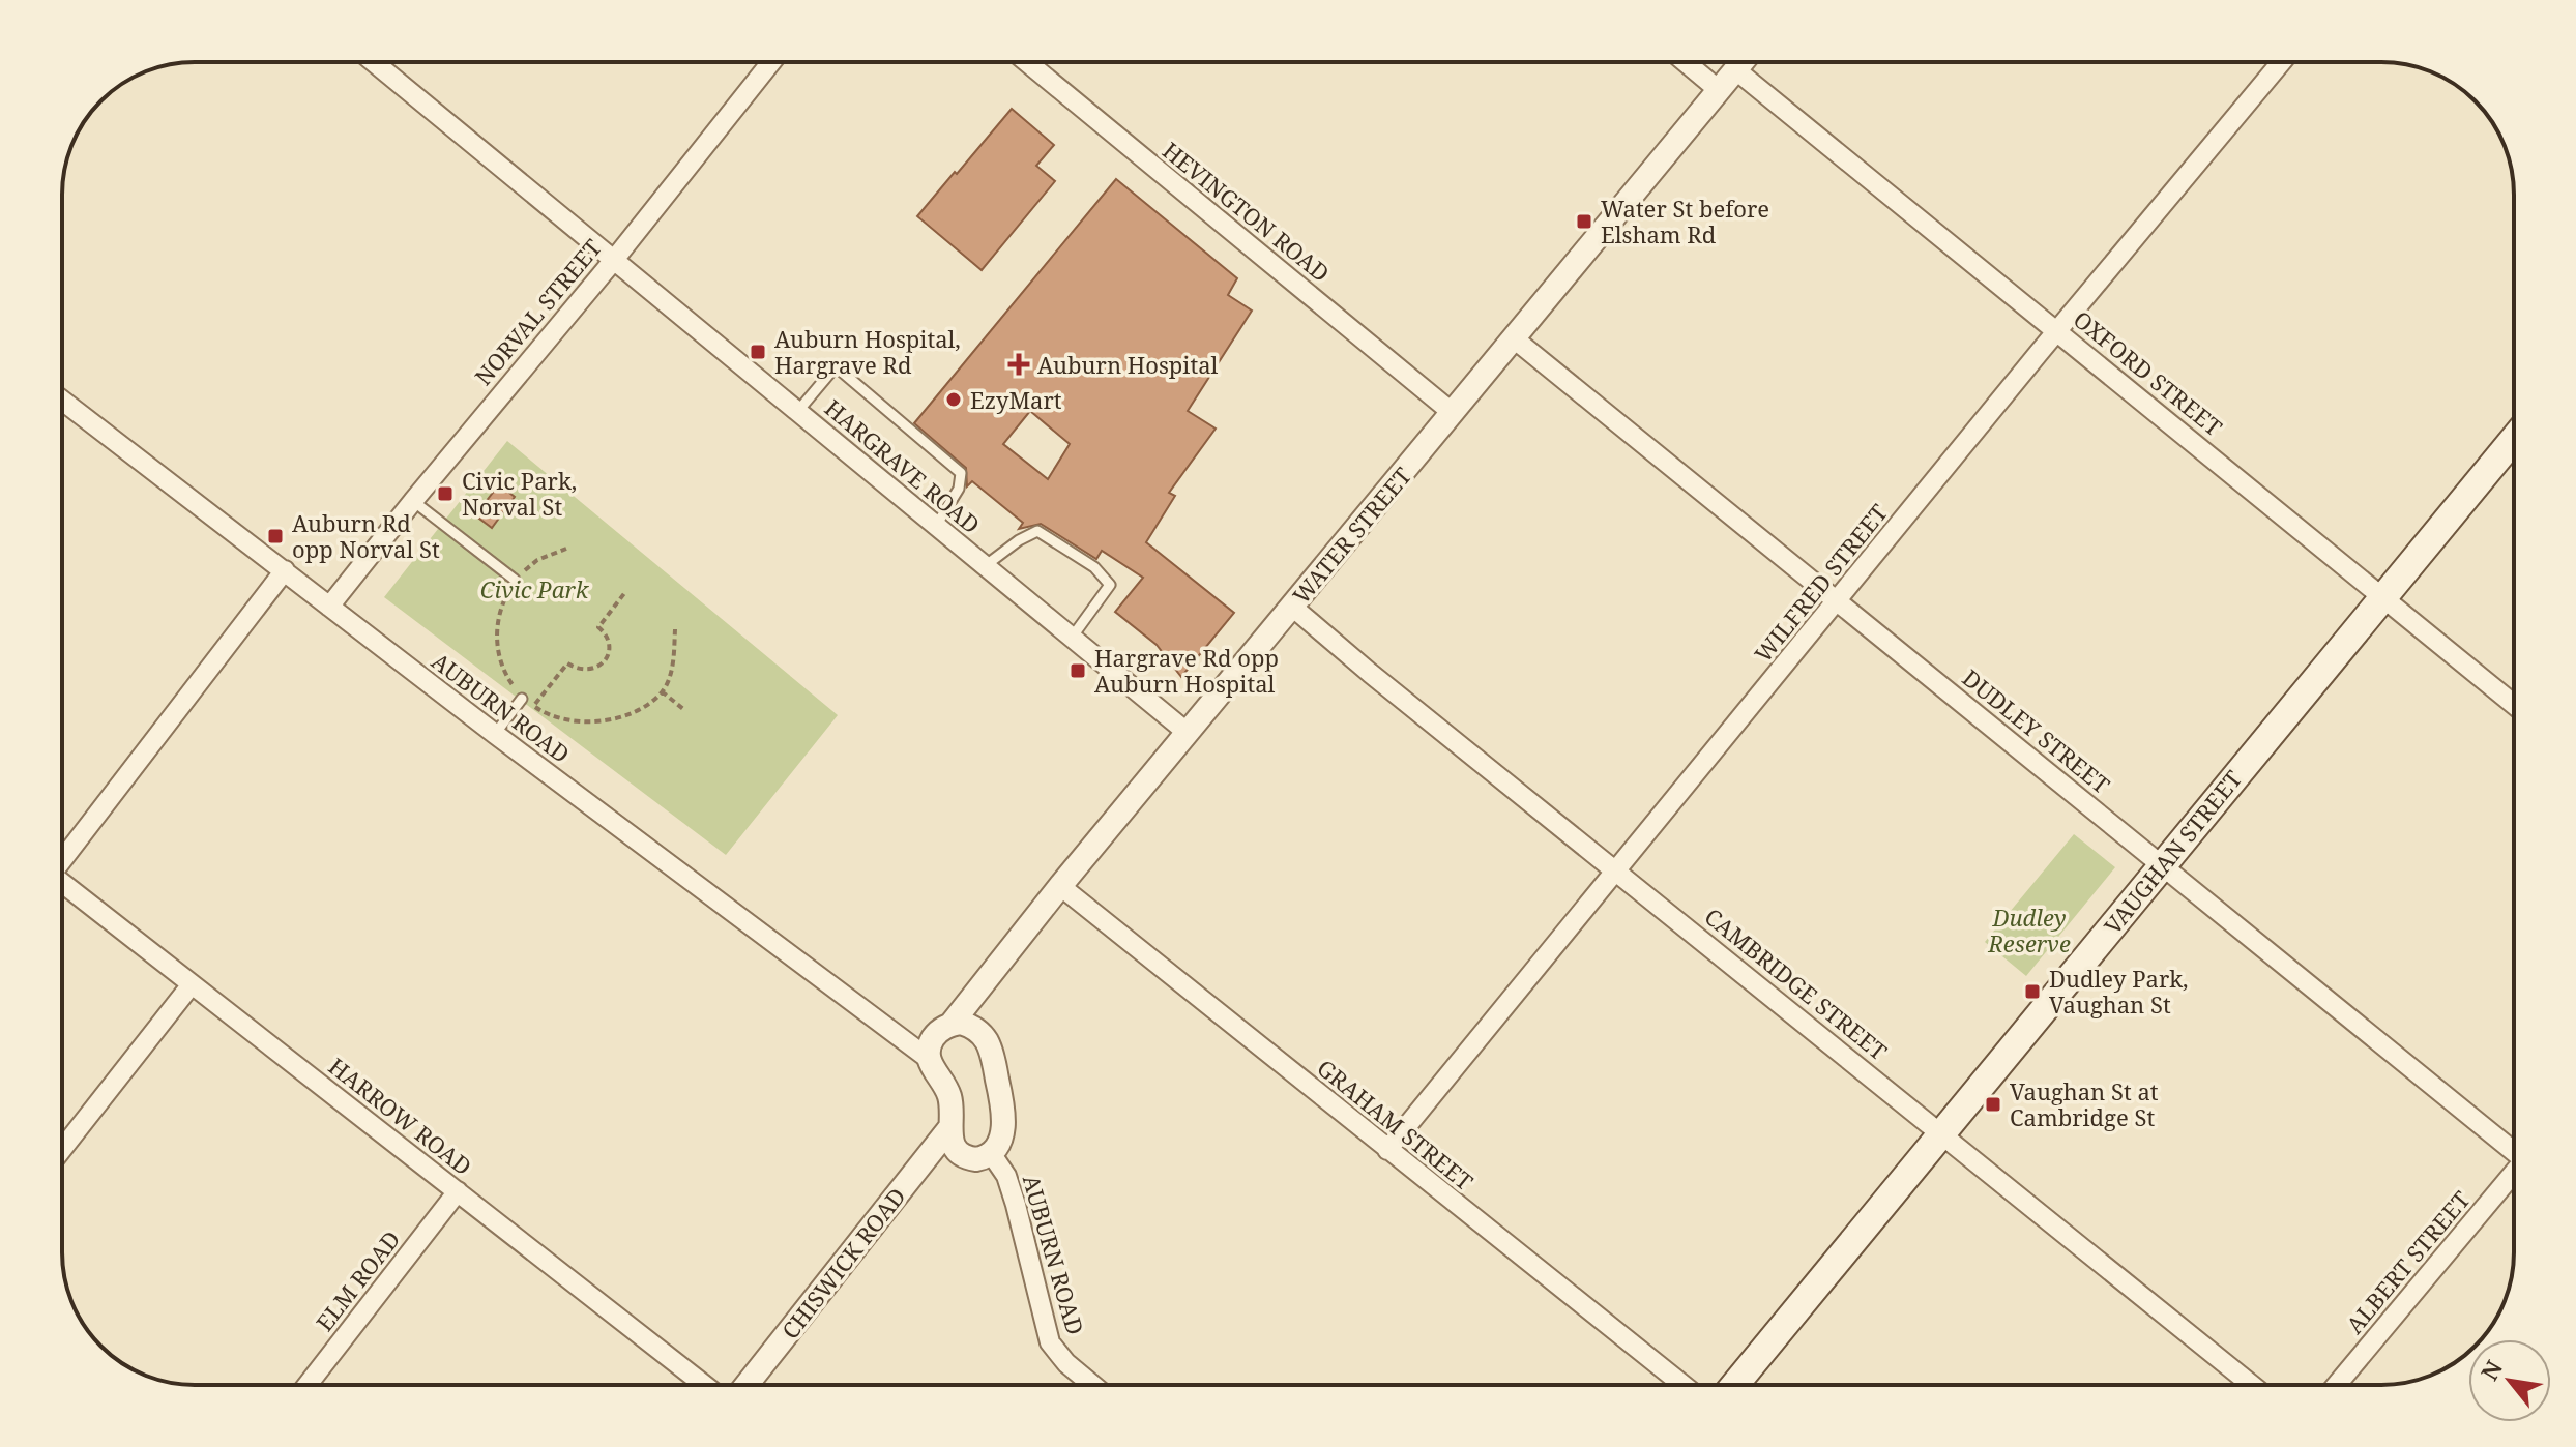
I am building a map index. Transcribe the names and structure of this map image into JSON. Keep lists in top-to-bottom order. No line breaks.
{"streets":{"main road":["VAUGHAN STREET"],"street":["HEVINGTON ROAD","NORVAL STREET","OXFORD STREET","HARGRAVE ROAD","WATER STREET","WILFRED STREET","AUBURN ROAD","DUDLEY STREET","CAMBRIDGE STREET","HARROW ROAD","GRAHAM STREET","ALBERT STREET","CHISWICK ROAD","ELM ROAD"]},"crossings":[["HEVINGTON ROAD","WATER STREET"],["NORVAL STREET","HARGRAVE ROAD"],["NORVAL STREET","AUBURN ROAD"],["OXFORD STREET","WATER STREET"],["OXFORD STREET","WILFRED STREET"],["OXFORD STREET","VAUGHAN STREET"],["HARGRAVE ROAD","WATER STREET"],["WATER STREET","AUBURN ROAD"],["WATER STREET","DUDLEY STREET"],["WATER STREET","CAMBRIDGE STREET"],["WATER STREET","GRAHAM STREET"],["WILFRED STREET","DUDLEY STREET"],["WILFRED STREET","CAMBRIDGE STREET"],["WILFRED STREET","GRAHAM STREET"],["DUDLEY STREET","VAUGHAN STREET"],["VAUGHAN STREET","CAMBRIDGE STREET"],["HARROW ROAD","ELM ROAD"]],"parks":["Civic Park","Dudley Reserve"],"places":{"transit":["Water St before Elsham Rd","Auburn Hospital, Hargrave Rd","Civic Park, Norval St","Auburn Rd opp Norval St","Hargrave Rd opp Auburn Hospital","Dudley Park, Vaughan St","Vaughan St at Cambridge St"],"health":["Auburn Hospital"],"other":["EzyMart"]},"north":"top left"}
